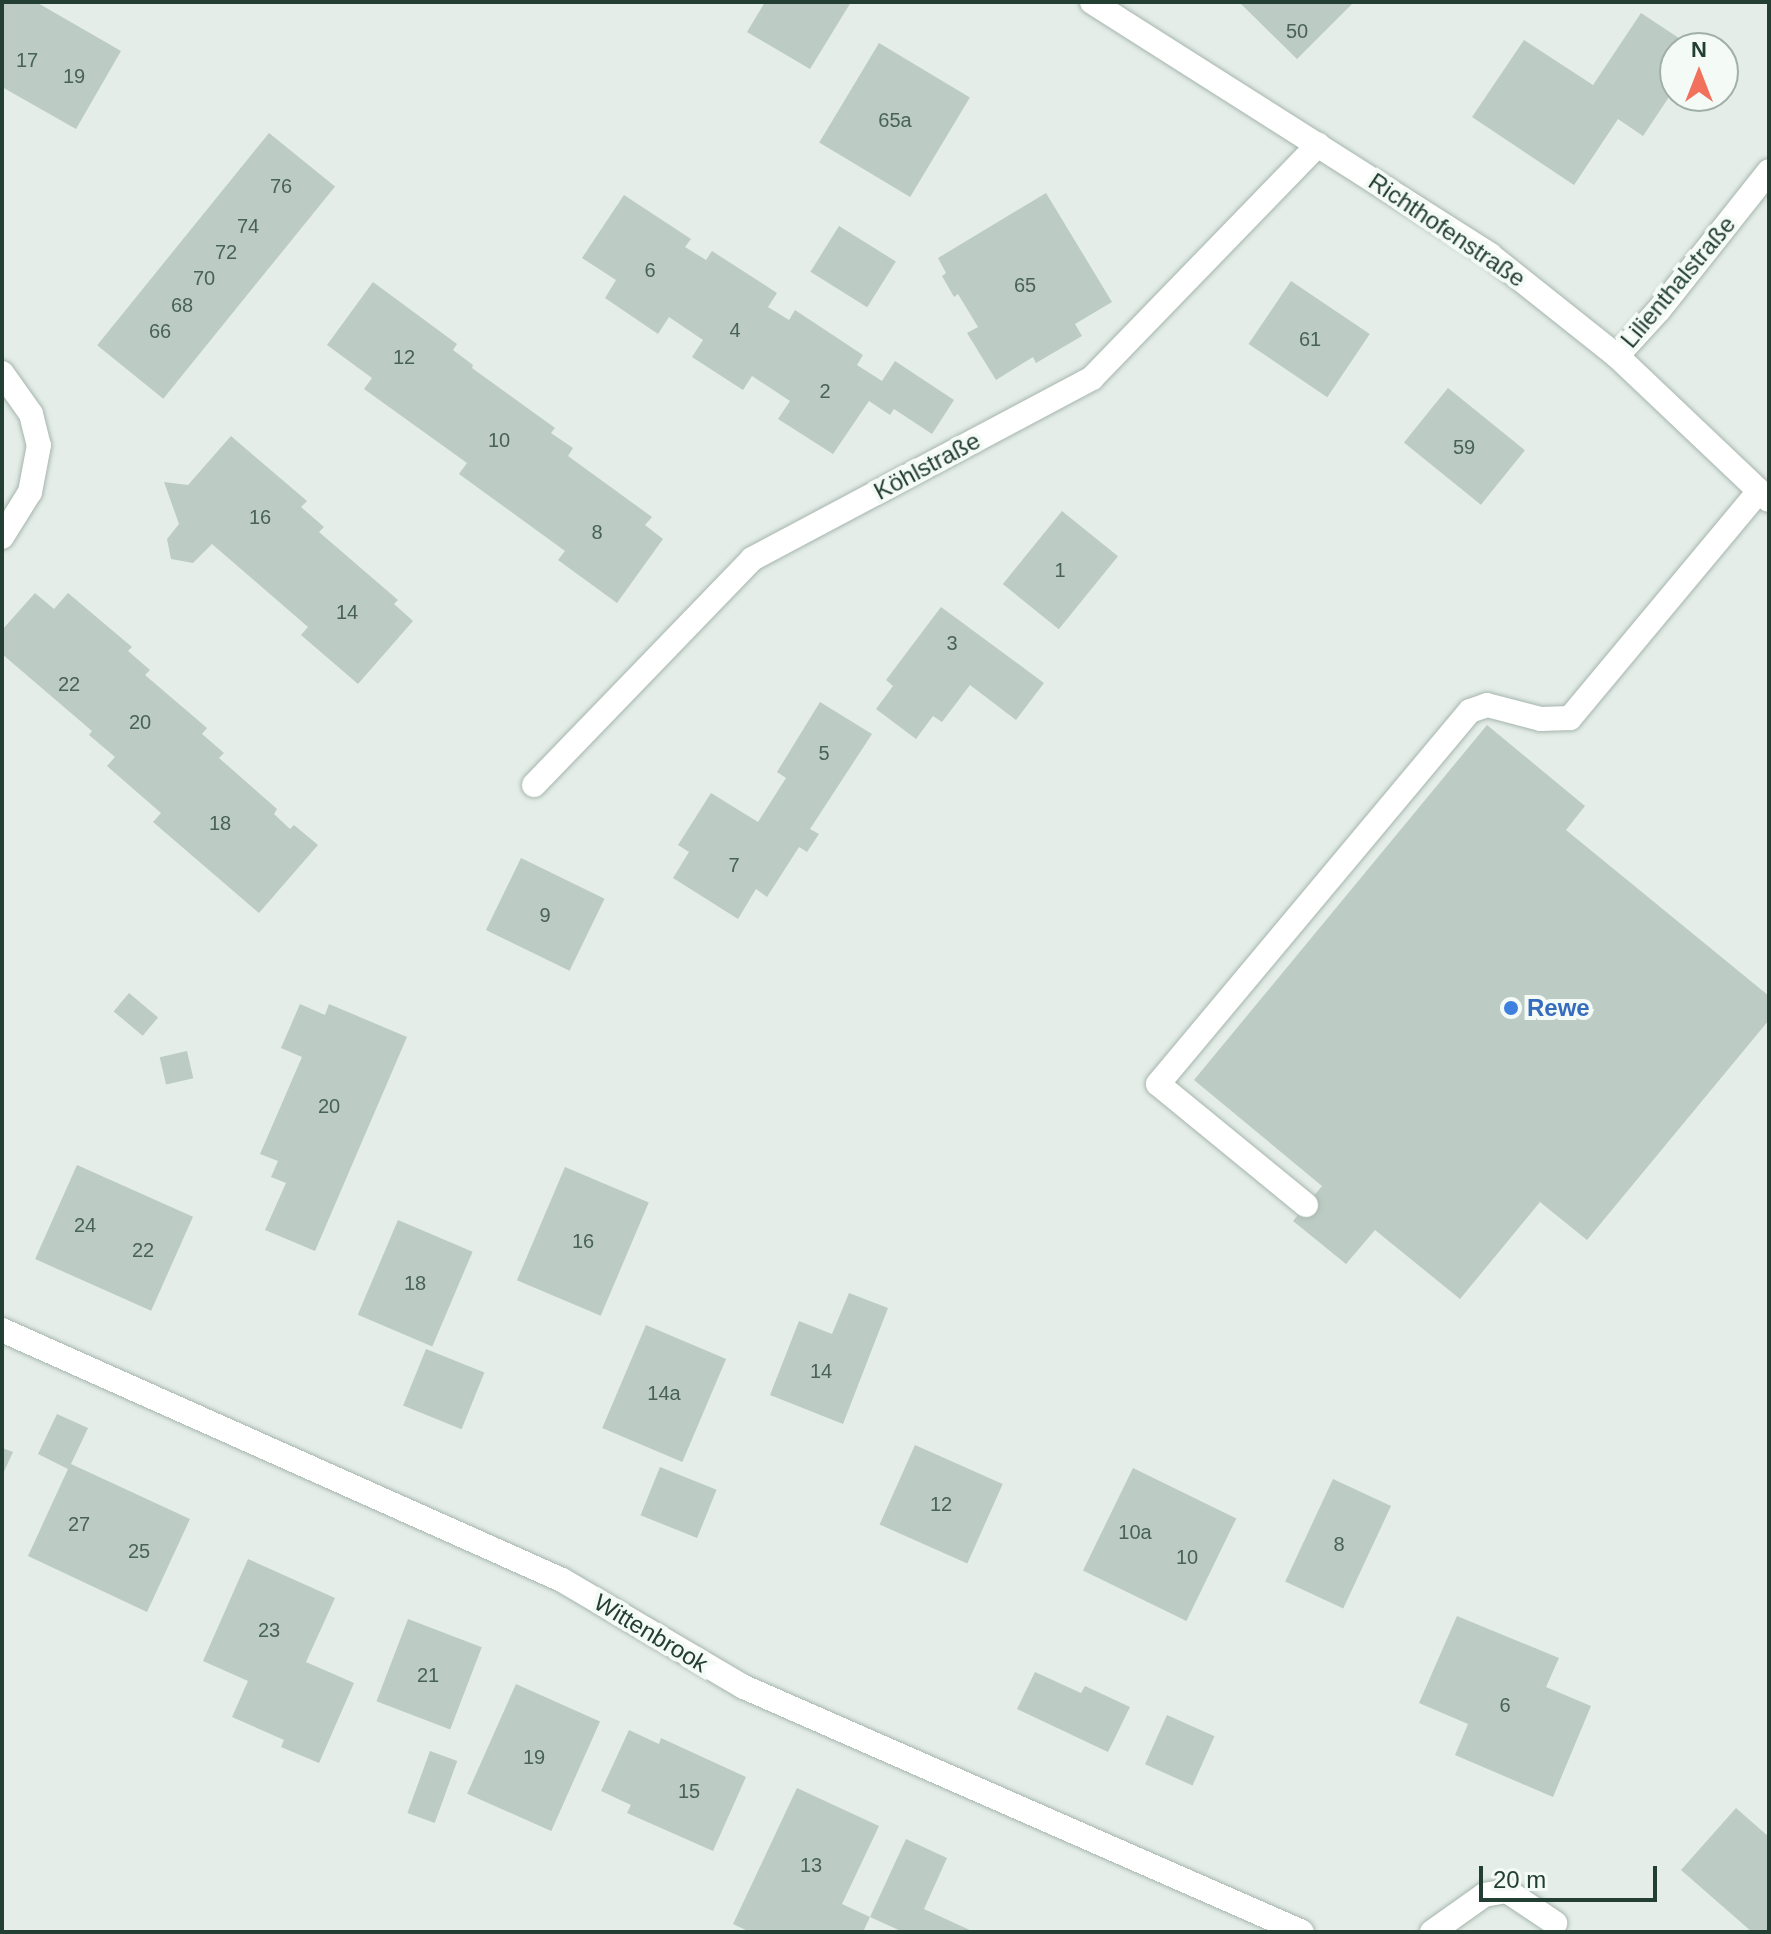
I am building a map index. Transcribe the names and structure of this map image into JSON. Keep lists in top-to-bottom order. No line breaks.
{"streets":{"street":["Richthofenstraße","Lilienthalstraße","Köhlstraße","Wittenbrook"]},"crossings":[["Richthofenstraße","Lilienthalstraße"],["Richthofenstraße","Köhlstraße"]],"places":["Rewe"],"house_numbers":["50","17","19","65a","76","74","72","6","70","65","68","4","66","61","12","2","10","59","16","8","1","14","3","22","20","5","18","7","9","20","24","16","22","18","14","14a","12","27","10a","8","25","10","23","21","6","19","15","13"],"scale_bar":"20 m","north":"top"}
